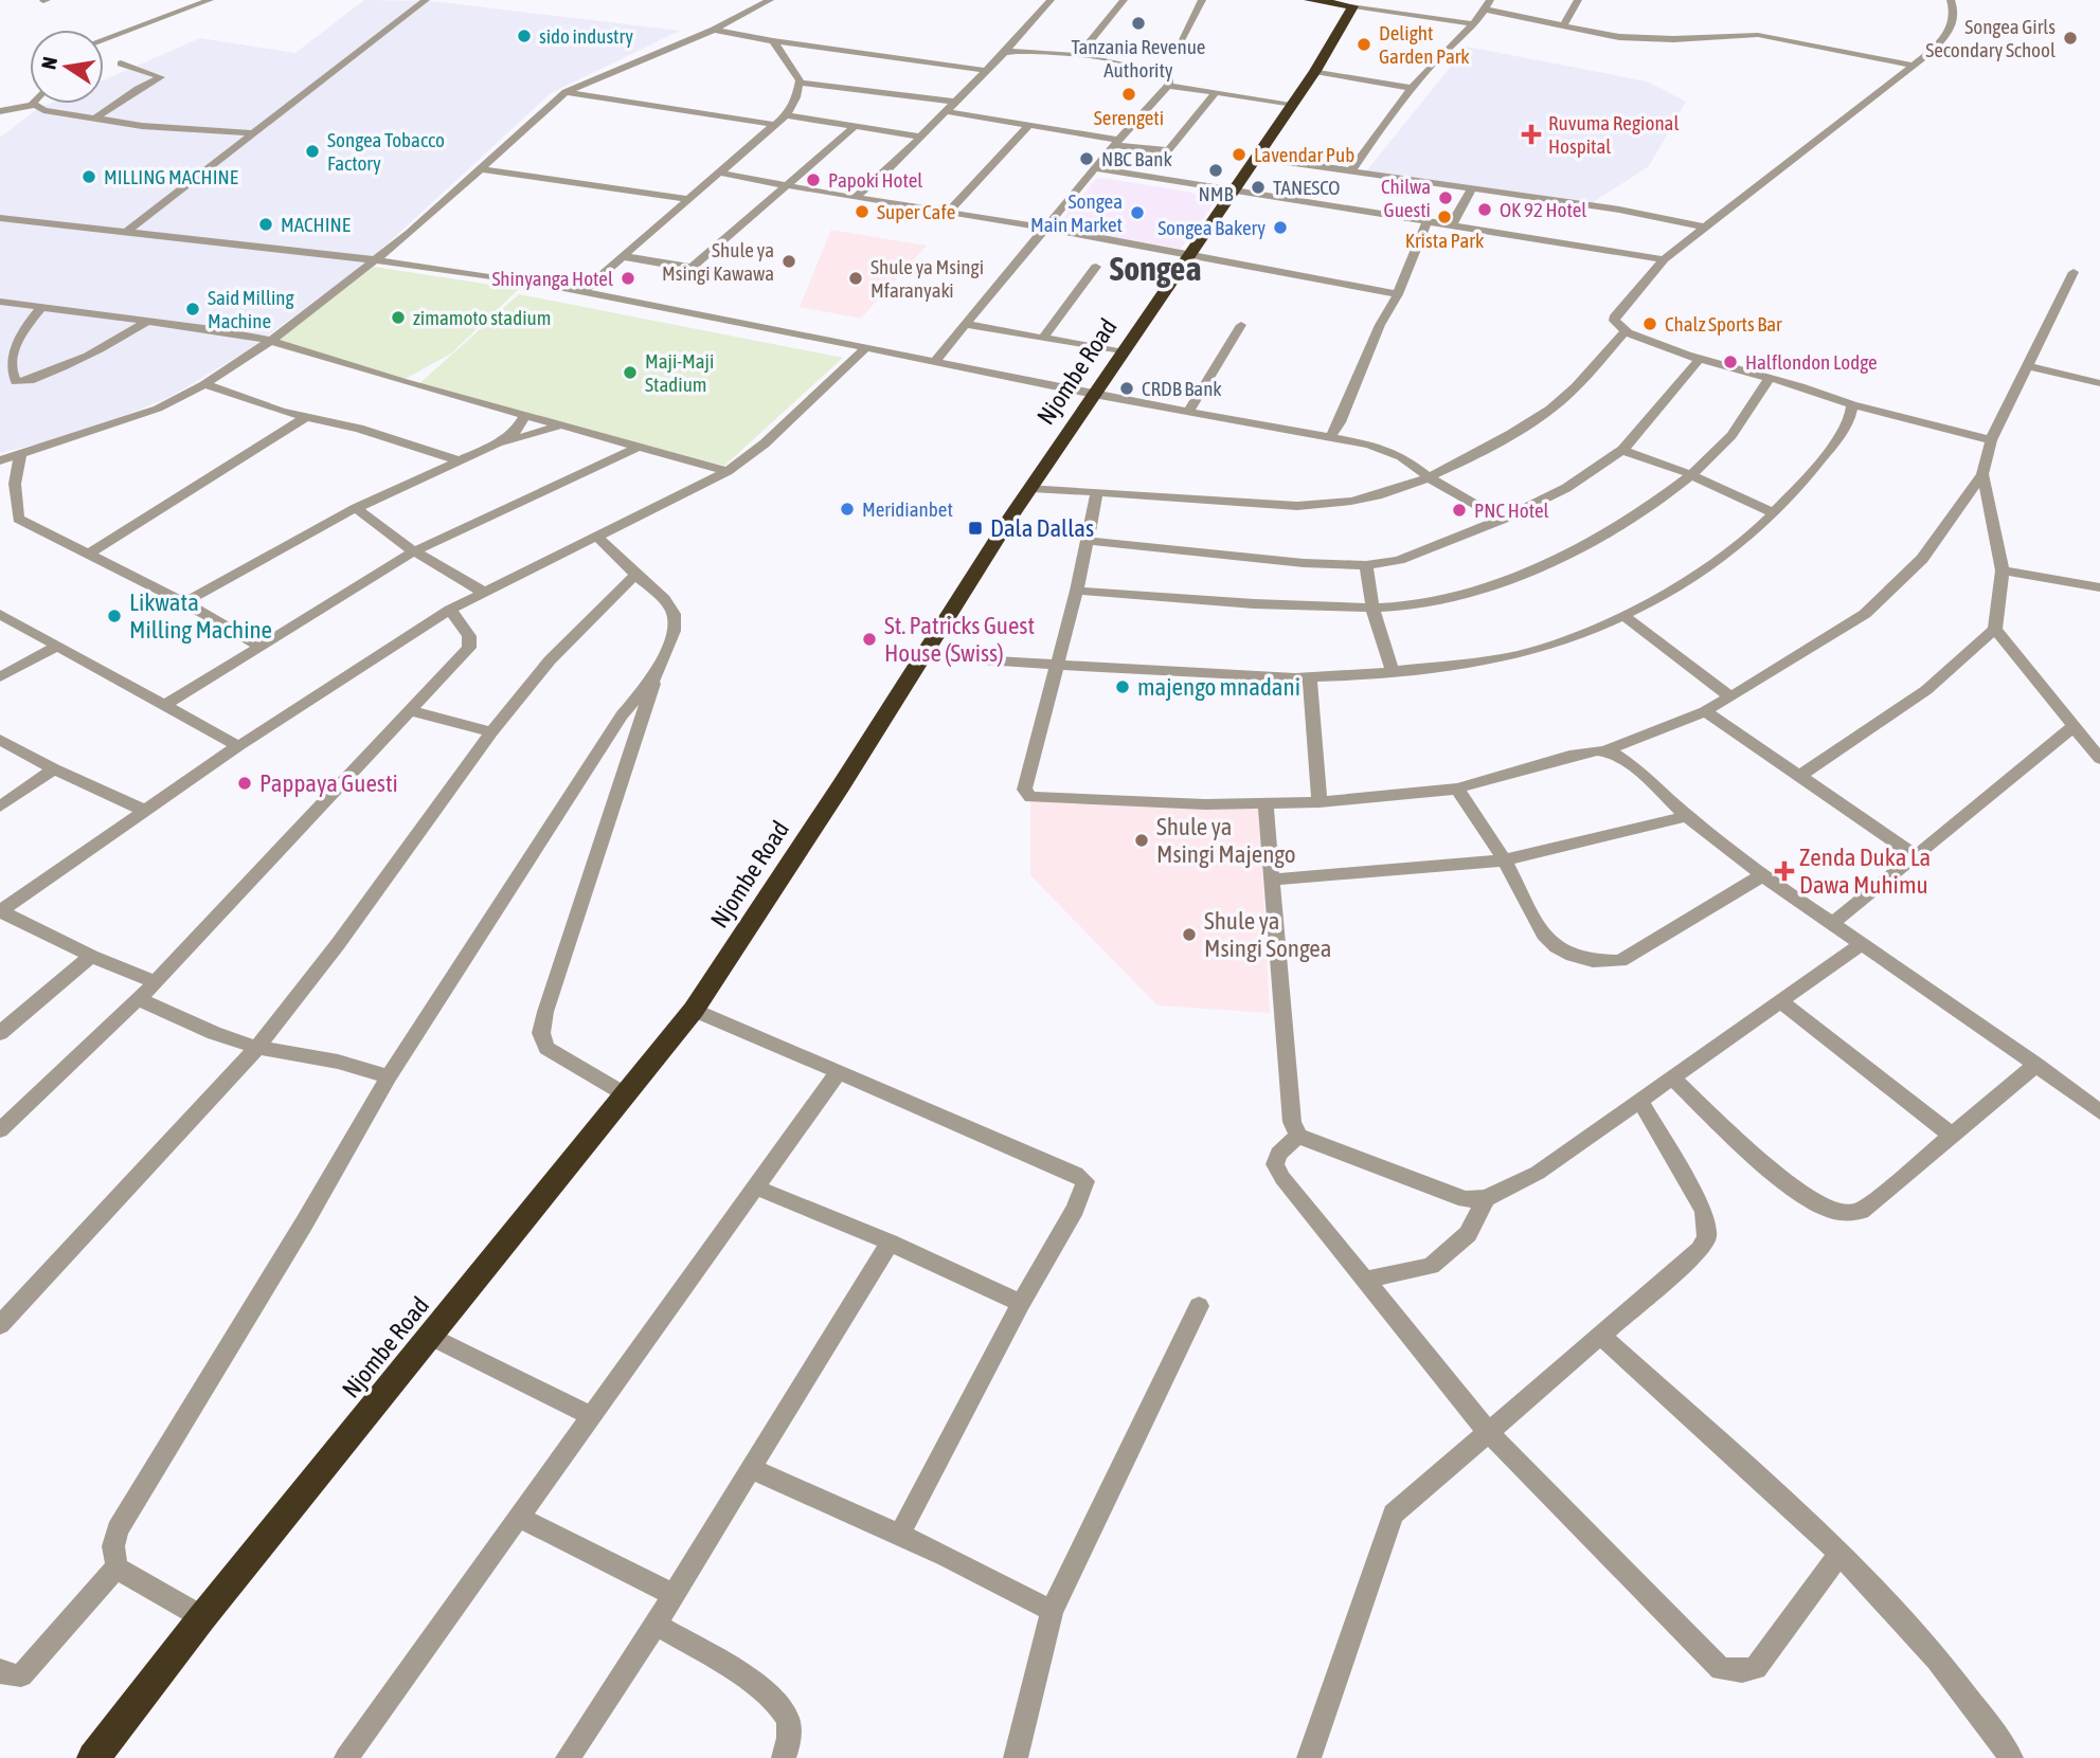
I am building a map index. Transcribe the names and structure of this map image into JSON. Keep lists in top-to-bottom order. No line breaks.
{"streets":{"highway":["Njombe Road"]},"districts":["Songea"],"places":{"other":["Tanzania Revenue Authority","sido industry","Songea Girls Secondary School","Delight Garden Park","Serengeti","Songea Tobacco Factory","Lavendar Pub","NBC Bank","NMB","MILLING MACHINE","Papoki Hotel","TANESCO","Chilwa Guesti","OK 92 Hotel","Super Cafe","Songea Main Market","Krista Park","MACHINE","Songea Bakery","Shule ya Msingi Kawawa","Shinyanga Hotel","Shule ya Msingi Mfaranyaki","Said Milling Machine","zimamoto stadium","Chalz Sports Bar","Halflondon Lodge","Maji-Maji Stadium","CRDB Bank","Meridianbet","PNC Hotel","Likwata Milling Machine","St. Patricks Guest House (Swiss)","majengo mnadani","Pappaya Guesti","Shule ya Msingi Majengo","Shule ya Msingi Songea"],"health":["Ruvuma Regional Hospital","Zenda Duka La Dawa Muhimu"],"transit":["Dala Dallas"]},"north":"left"}
